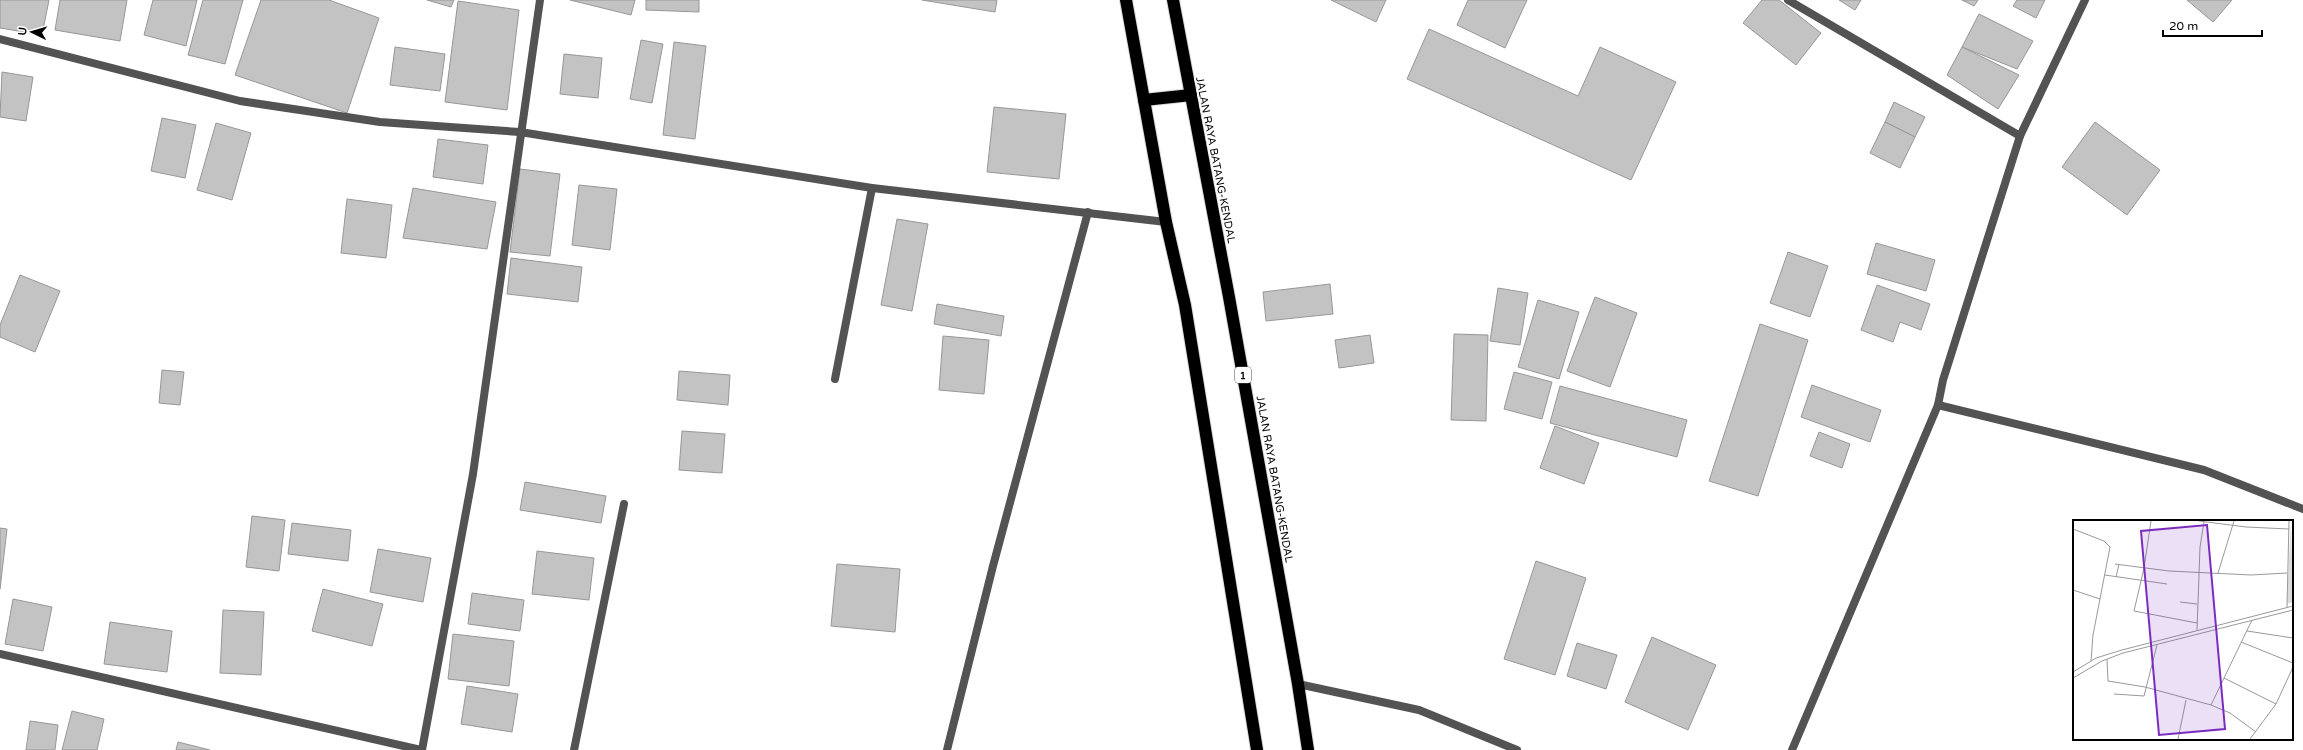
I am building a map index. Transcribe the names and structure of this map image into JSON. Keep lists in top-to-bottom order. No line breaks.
{"streets":{"highway":["JALAN RAYA BATANG-KENDAL","1"]},"scale_bar":"20 m","north":"left"}
